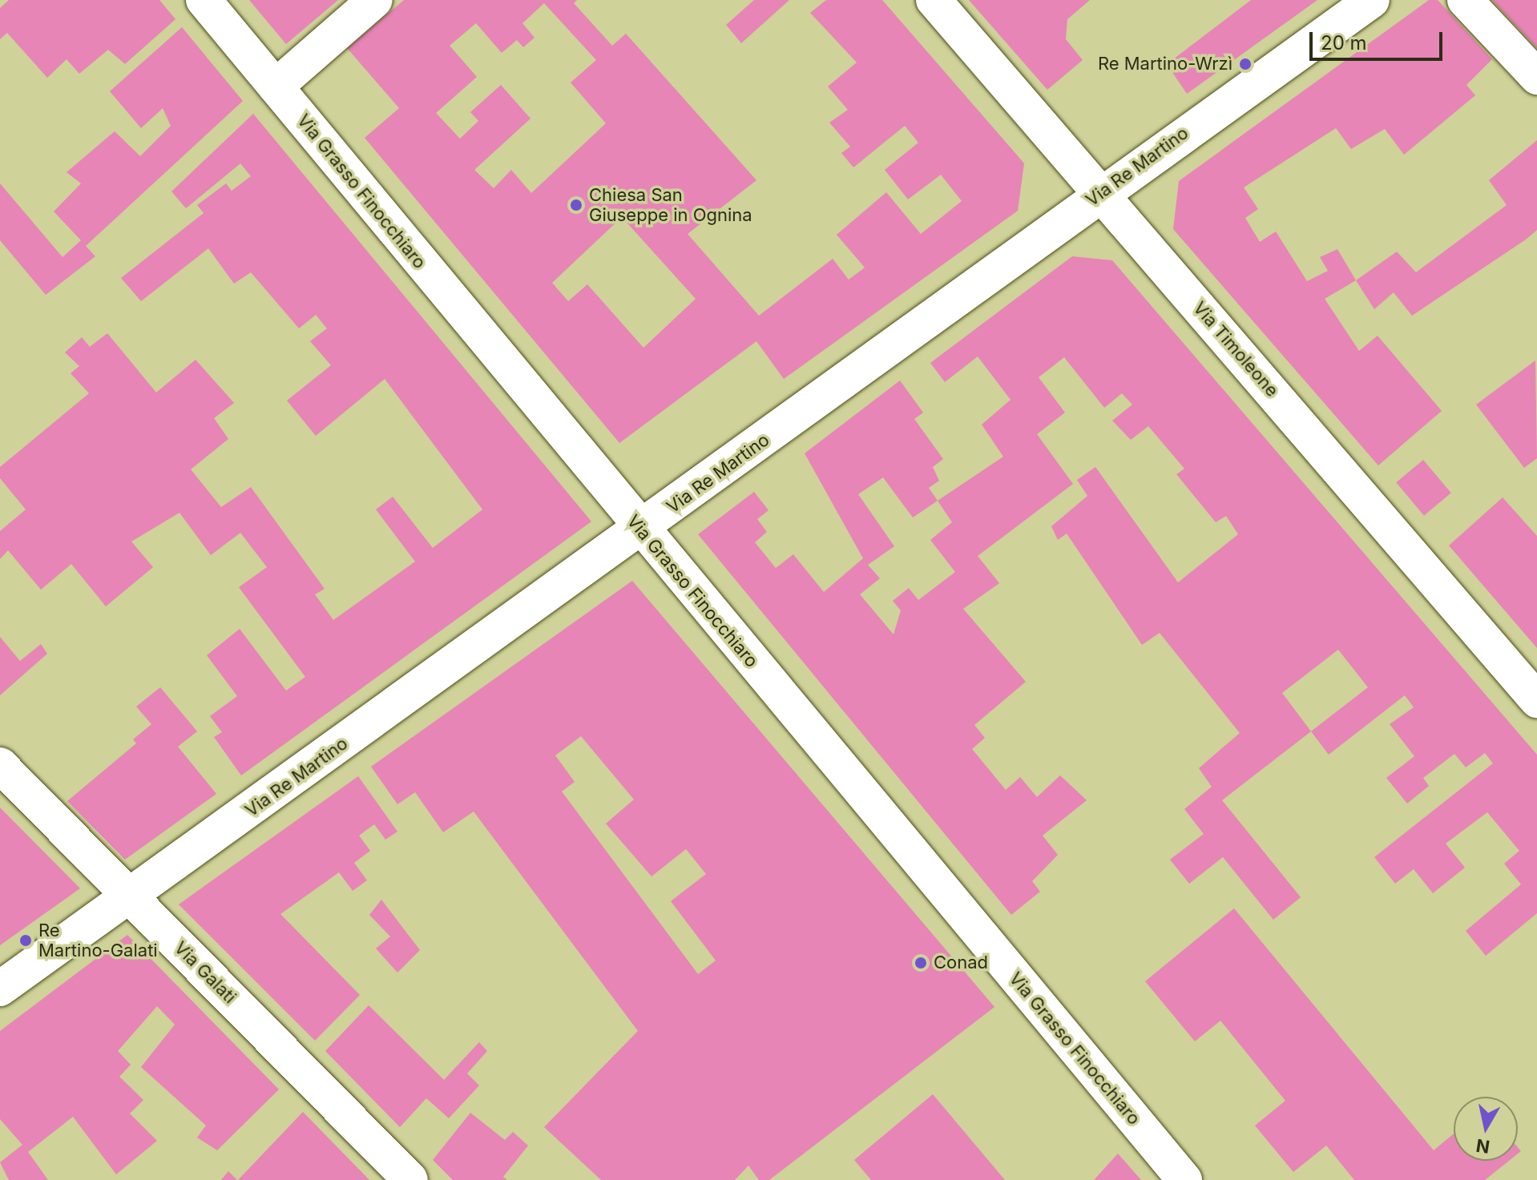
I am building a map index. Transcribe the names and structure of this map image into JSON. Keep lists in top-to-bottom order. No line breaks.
{"streets":{"street":["Via Re Martino","Via Grasso Finocchiaro","Via Timoleone","Via Galati"]},"crossings":[["Via Re Martino","Via Grasso Finocchiaro"],["Via Re Martino","Via Timoleone"],["Via Re Martino","Via Galati"]],"places":["Re Martino-Wrzì","Chiesa San Giuseppe in Ognina","Re Martino-Galati","Conad"],"scale_bar":"20 m","north":"bottom"}
